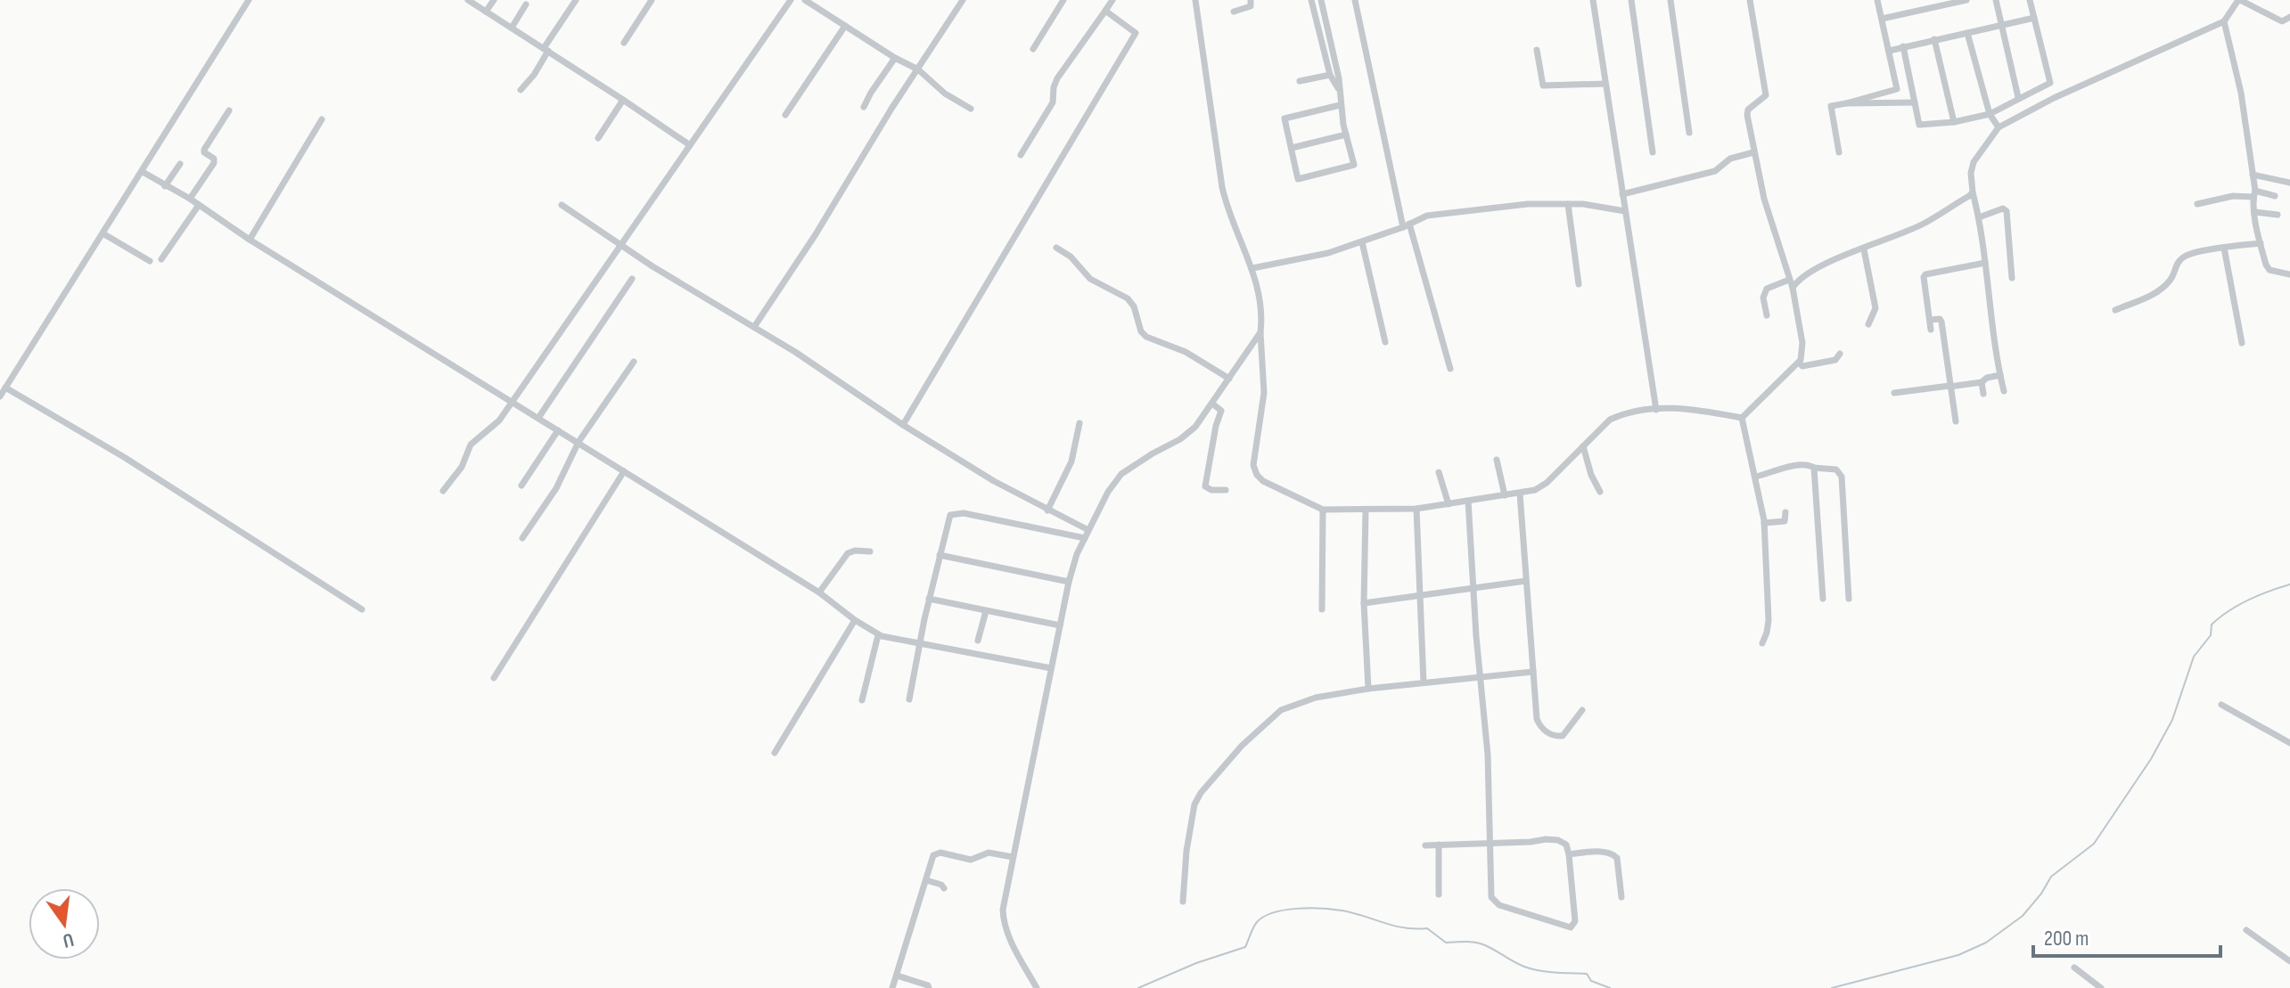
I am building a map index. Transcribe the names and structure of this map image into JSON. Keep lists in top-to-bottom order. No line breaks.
{"scale_bar":"200 m","north":"bottom"}
